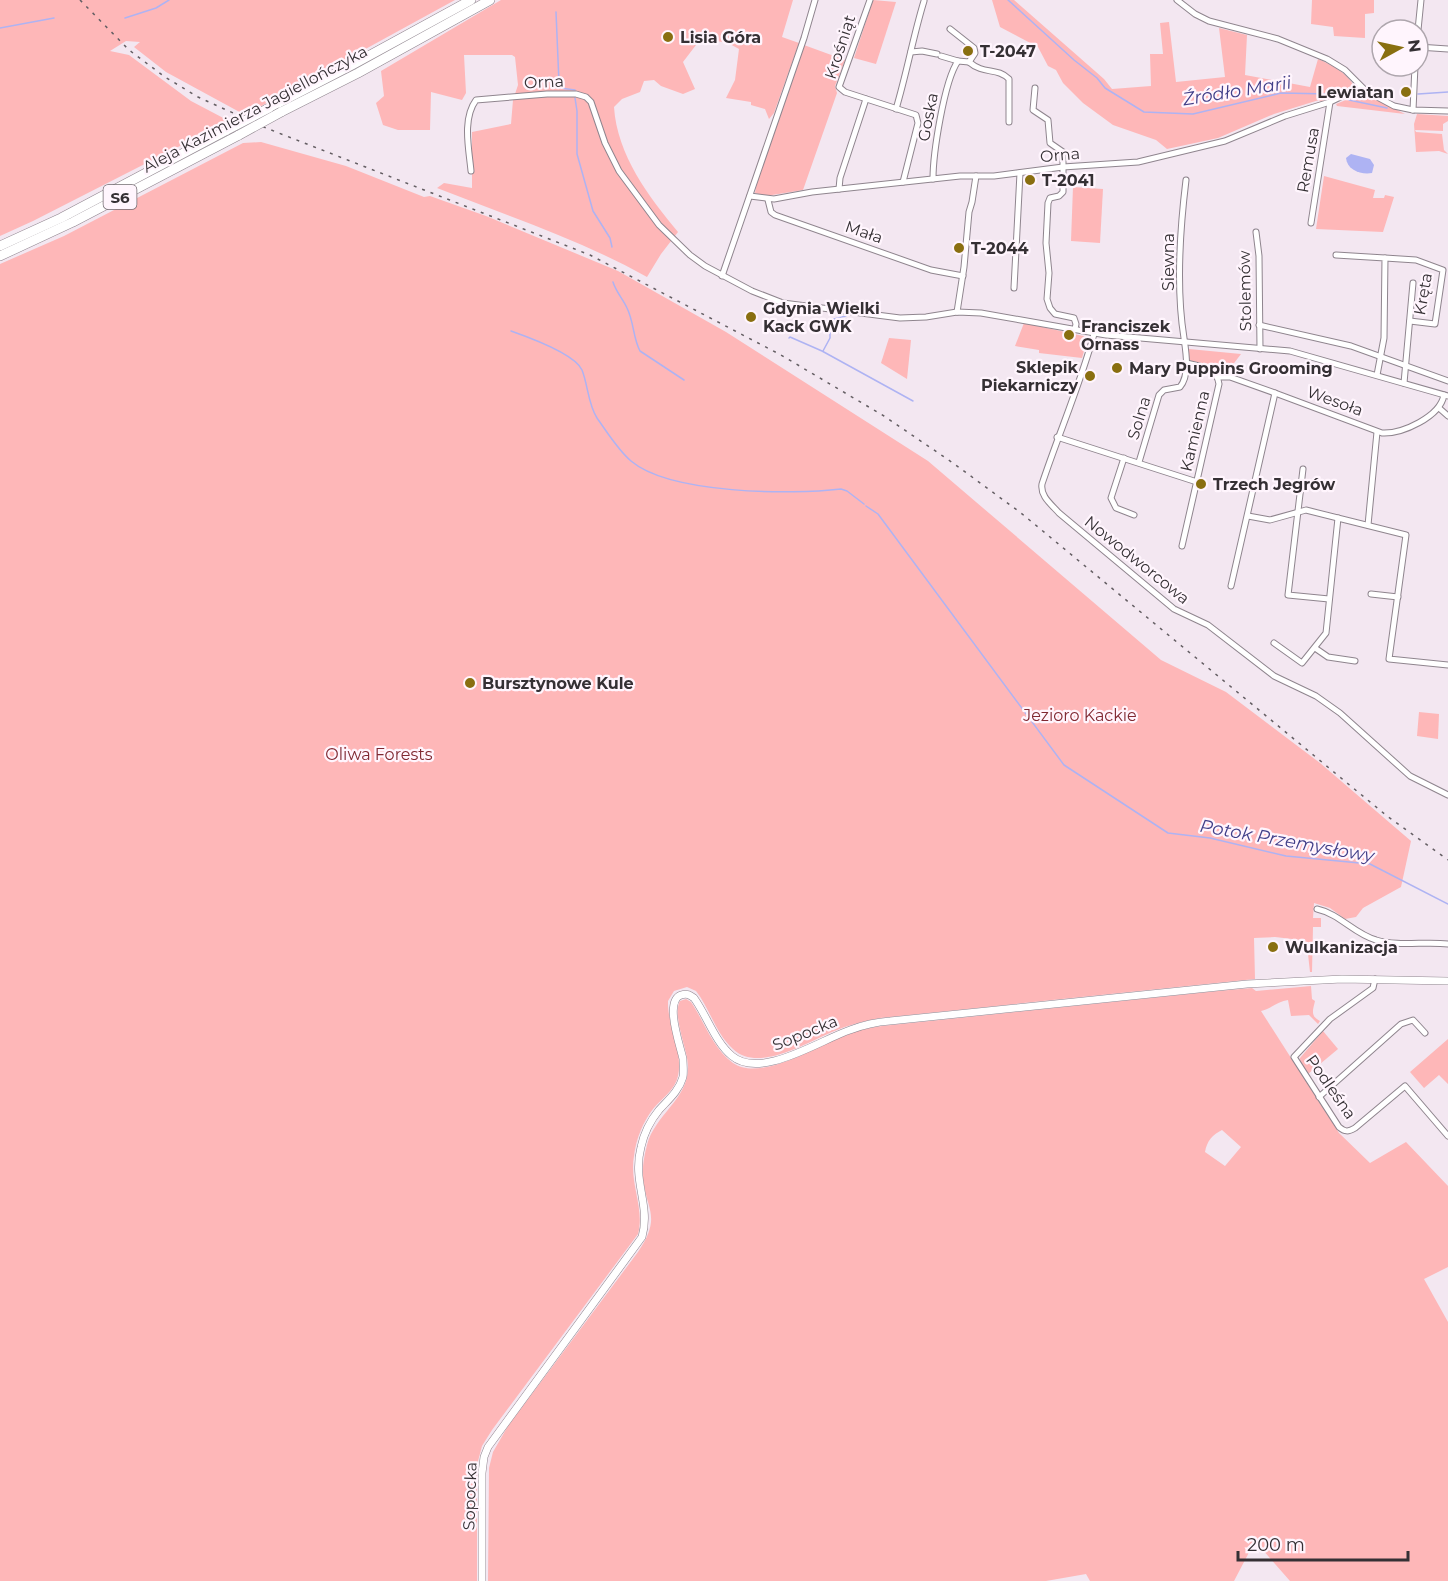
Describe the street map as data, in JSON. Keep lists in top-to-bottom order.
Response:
{
  "streets": {
    "highway": ["Aleja Kazimierza Jagiellończyka", "S6"],
    "main road": ["Sopocka"],
    "street": [
      "Krośniąt",
      "Orna",
      "Goska",
      "Remusa",
      "Mała",
      "Siewna",
      "Stolemów",
      "Kręta",
      "Wesoła",
      "Solna",
      "Kamienna",
      "Nowodworcowa",
      "Podleśna"
    ]
  },
  "crossings": [
    ["Orna", "Goska"],
    ["Orna", "Remusa"],
    ["Orna", "Mała"],
    ["Wesoła", "Kamienna"],
    ["Solna", "Kamienna"],
    ["Solna", "Nowodworcowa"],
    ["Sopocka", "Podleśna"]
  ],
  "water": ["Źródło Marii", "Potok Przemysłowy"],
  "parks": ["Jezioro Kackie", "Oliwa Forests"],
  "places": [
    "Lisia Góra",
    "T-2047",
    "Lewiatan",
    "T-2041",
    "T-2044",
    "Gdynia Wielki Kack GWK",
    "Franciszek Ornass",
    "Mary Puppins Grooming",
    "Sklepik Piekarniczy",
    "Trzech Jegrów",
    "Bursztynowe Kule",
    "Wulkanizacja"
  ],
  "scale_bar": "200 m",
  "north": "right"
}
